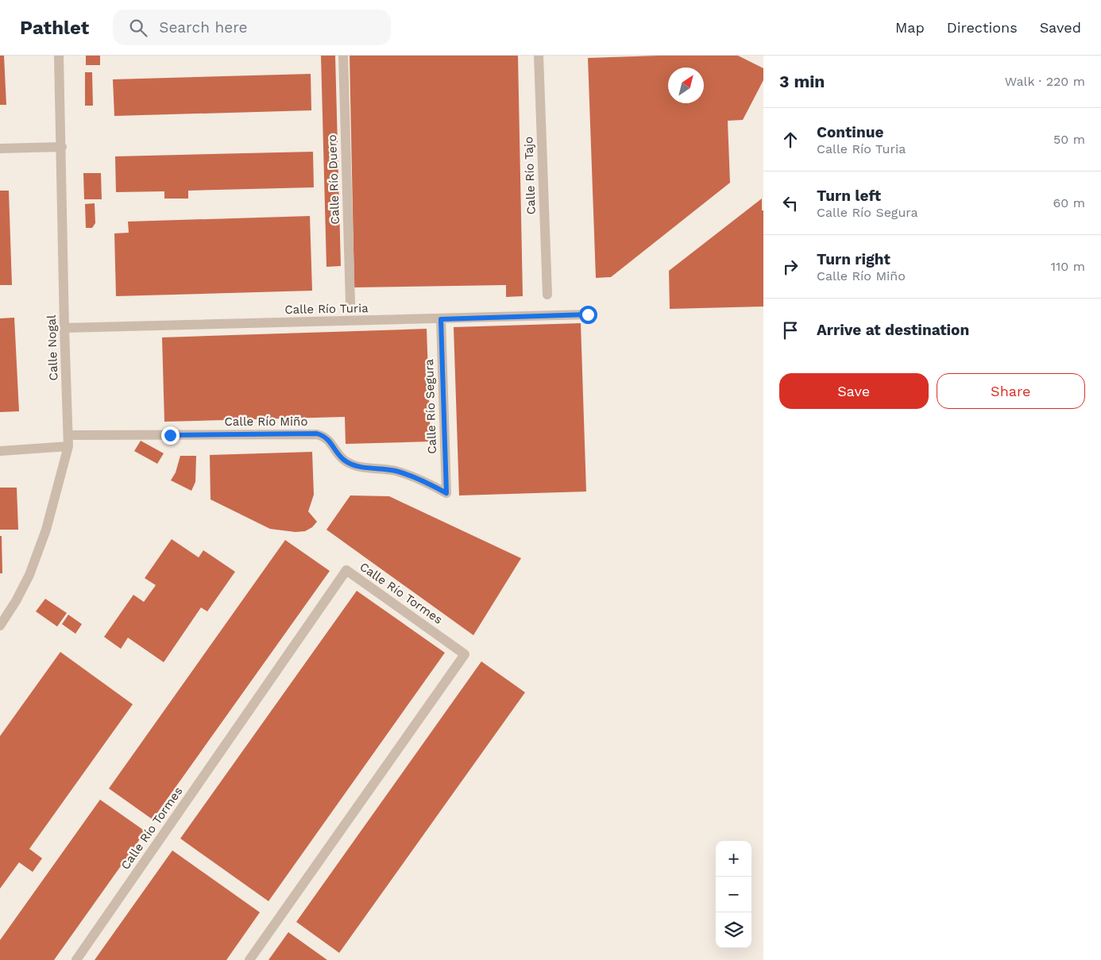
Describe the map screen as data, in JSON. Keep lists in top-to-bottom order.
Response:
{
  "streets": {
    "street": [
      "Calle Río Tajo",
      "Calle Río Duero",
      "Calle Río Turia",
      "Calle Nogal",
      "Calle Río Segura",
      "Calle Río Miño",
      "Calle Río Tormes"
    ]
  },
  "crossings": [
    ["Calle Río Turia", "Calle Nogal"],
    ["Calle Río Turia", "Calle Río Segura"],
    ["Calle Nogal", "Calle Río Miño"],
    ["Calle Río Segura", "Calle Río Miño"]
  ],
  "north": "top right",
  "page": {
    "header": "Pathlet",
    "search": "Search here",
    "nav": ["Map", "Directions", "Saved"],
    "heading": ["3 min", "Walk · 220 m"],
    "list": [
      ["Continue", "Calle Río Turia", "50 m"],
      ["Turn left", "Calle Río Segura", "60 m"],
      ["Turn right", "Calle Río Miño", "110 m"],
      "Arrive at destination"
    ],
    "buttons": ["Save", "Share"],
    "map_buttons": ["+", "−"]
  }
}
